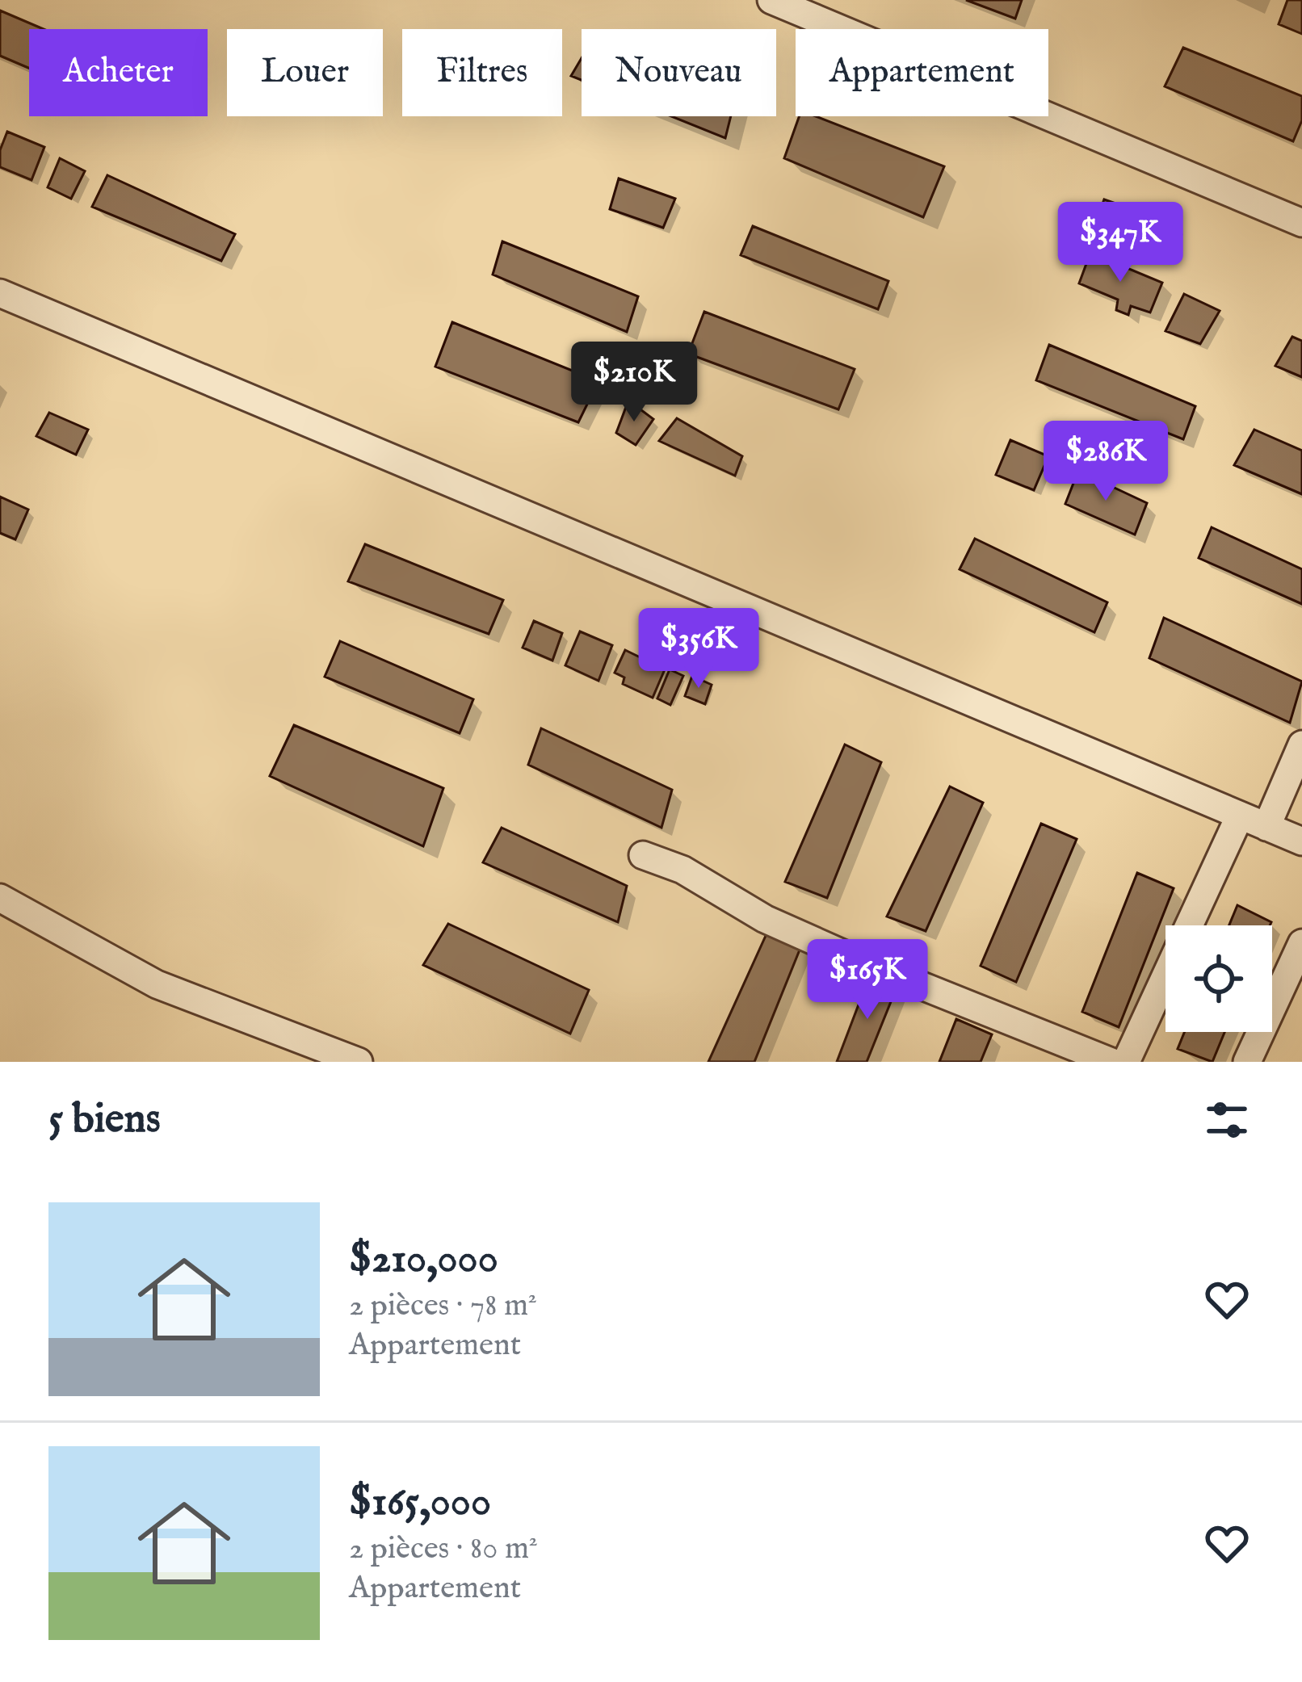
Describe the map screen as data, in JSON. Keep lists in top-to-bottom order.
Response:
{
  "page": {
    "chip": [
      "Acheter",
      "Louer",
      "Filtres",
      "Nouveau",
      "Appartement"
    ],
    "price": [
      "$347K",
      "$210K",
      "$286K",
      "$356K",
      "$165K"
    ],
    "heading": "5 biens",
    "list": [
      {
        "name": "$210,000",
        "note": "2 pièces · 78 m² · Appartement"
      },
      {
        "name": "$165,000",
        "note": "2 pièces · 80 m² · Appartement"
      }
    ]
  }
}
